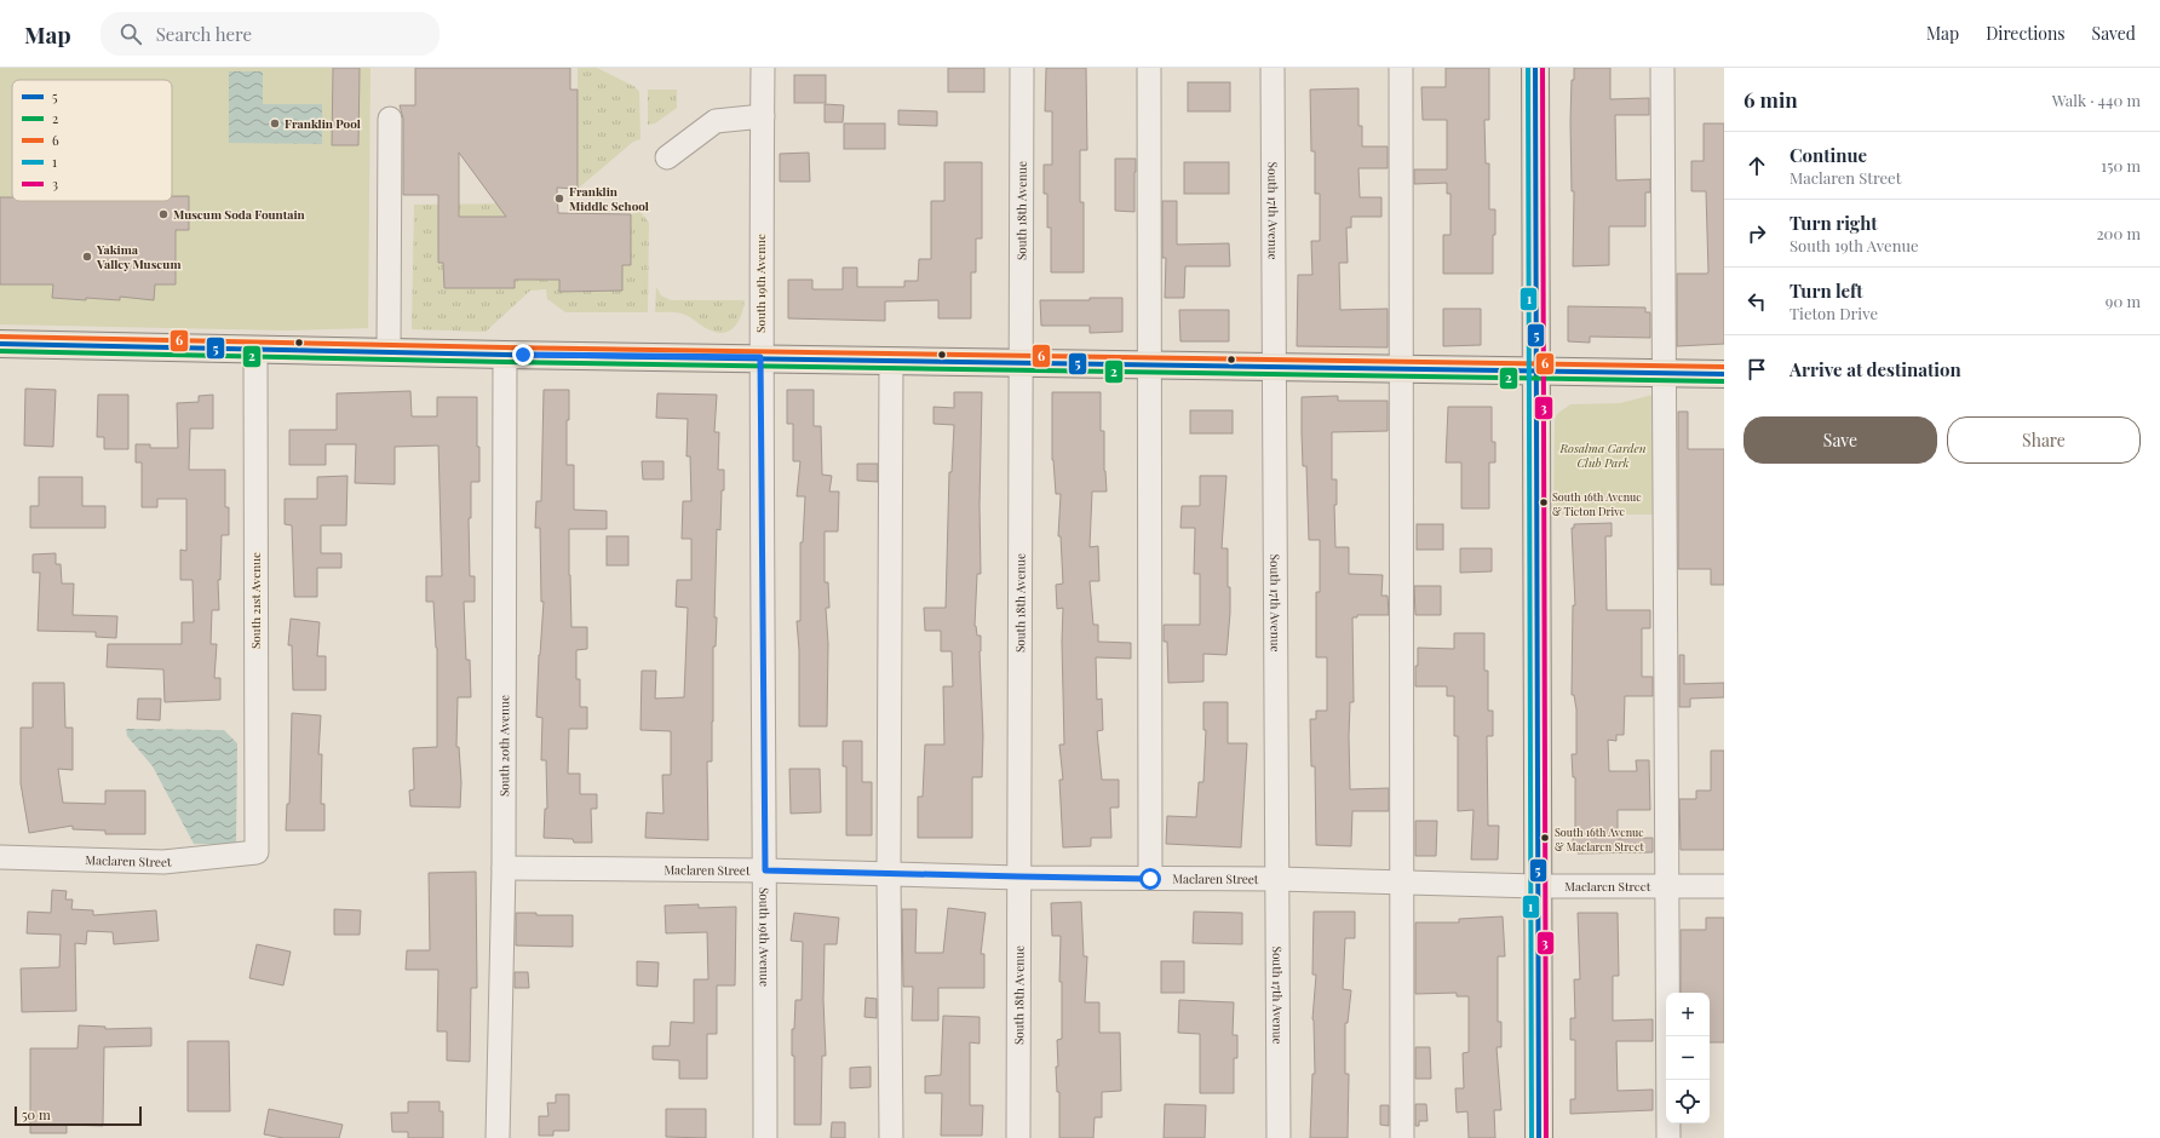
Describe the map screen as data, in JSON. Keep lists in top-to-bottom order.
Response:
{
  "streets": {
    "street": [
      "South 18th Avenue",
      "South 17th Avenue",
      "South 19th Avenue",
      "South 21st Avenue",
      "South 20th Avenue",
      "Maclaren Street"
    ]
  },
  "crossings": [
    ["South 18th Avenue", "Maclaren Street"],
    ["South 17th Avenue", "Maclaren Street"],
    ["South 19th Avenue", "Maclaren Street"],
    ["South 21st Avenue", "Maclaren Street"],
    ["South 20th Avenue", "Maclaren Street"]
  ],
  "parks": ["Rosalma Garden Club Park"],
  "places": [
    "Franklin Pool",
    "Franklin Middle School",
    "Museum Soda Fountain",
    "Yakima Valley Museum",
    "South 16th Avenue & Tieton Drive",
    "South 16th Avenue & Maclaren Street"
  ],
  "lines": [
    "transit line 5",
    "transit line 1",
    "transit line 3",
    "transit line 6",
    "transit line 2"
  ],
  "legend": [
    "5",
    "2",
    "6",
    "1",
    "3"
  ],
  "scale_bar": "50 m",
  "page": {
    "header": "Map",
    "search": "Search here",
    "nav": ["Map", "Directions", "Saved"],
    "heading": ["6 min", "Walk · 440 m"],
    "list": [
      ["Continue", "Maclaren Street", "150 m"],
      ["Turn right", "South 19th Avenue", "200 m"],
      ["Turn left", "Tieton Drive", "90 m"],
      "Arrive at destination"
    ],
    "buttons": ["Save", "Share"],
    "map_buttons": ["+", "−"],
    "scale": "50 m"
  }
}
